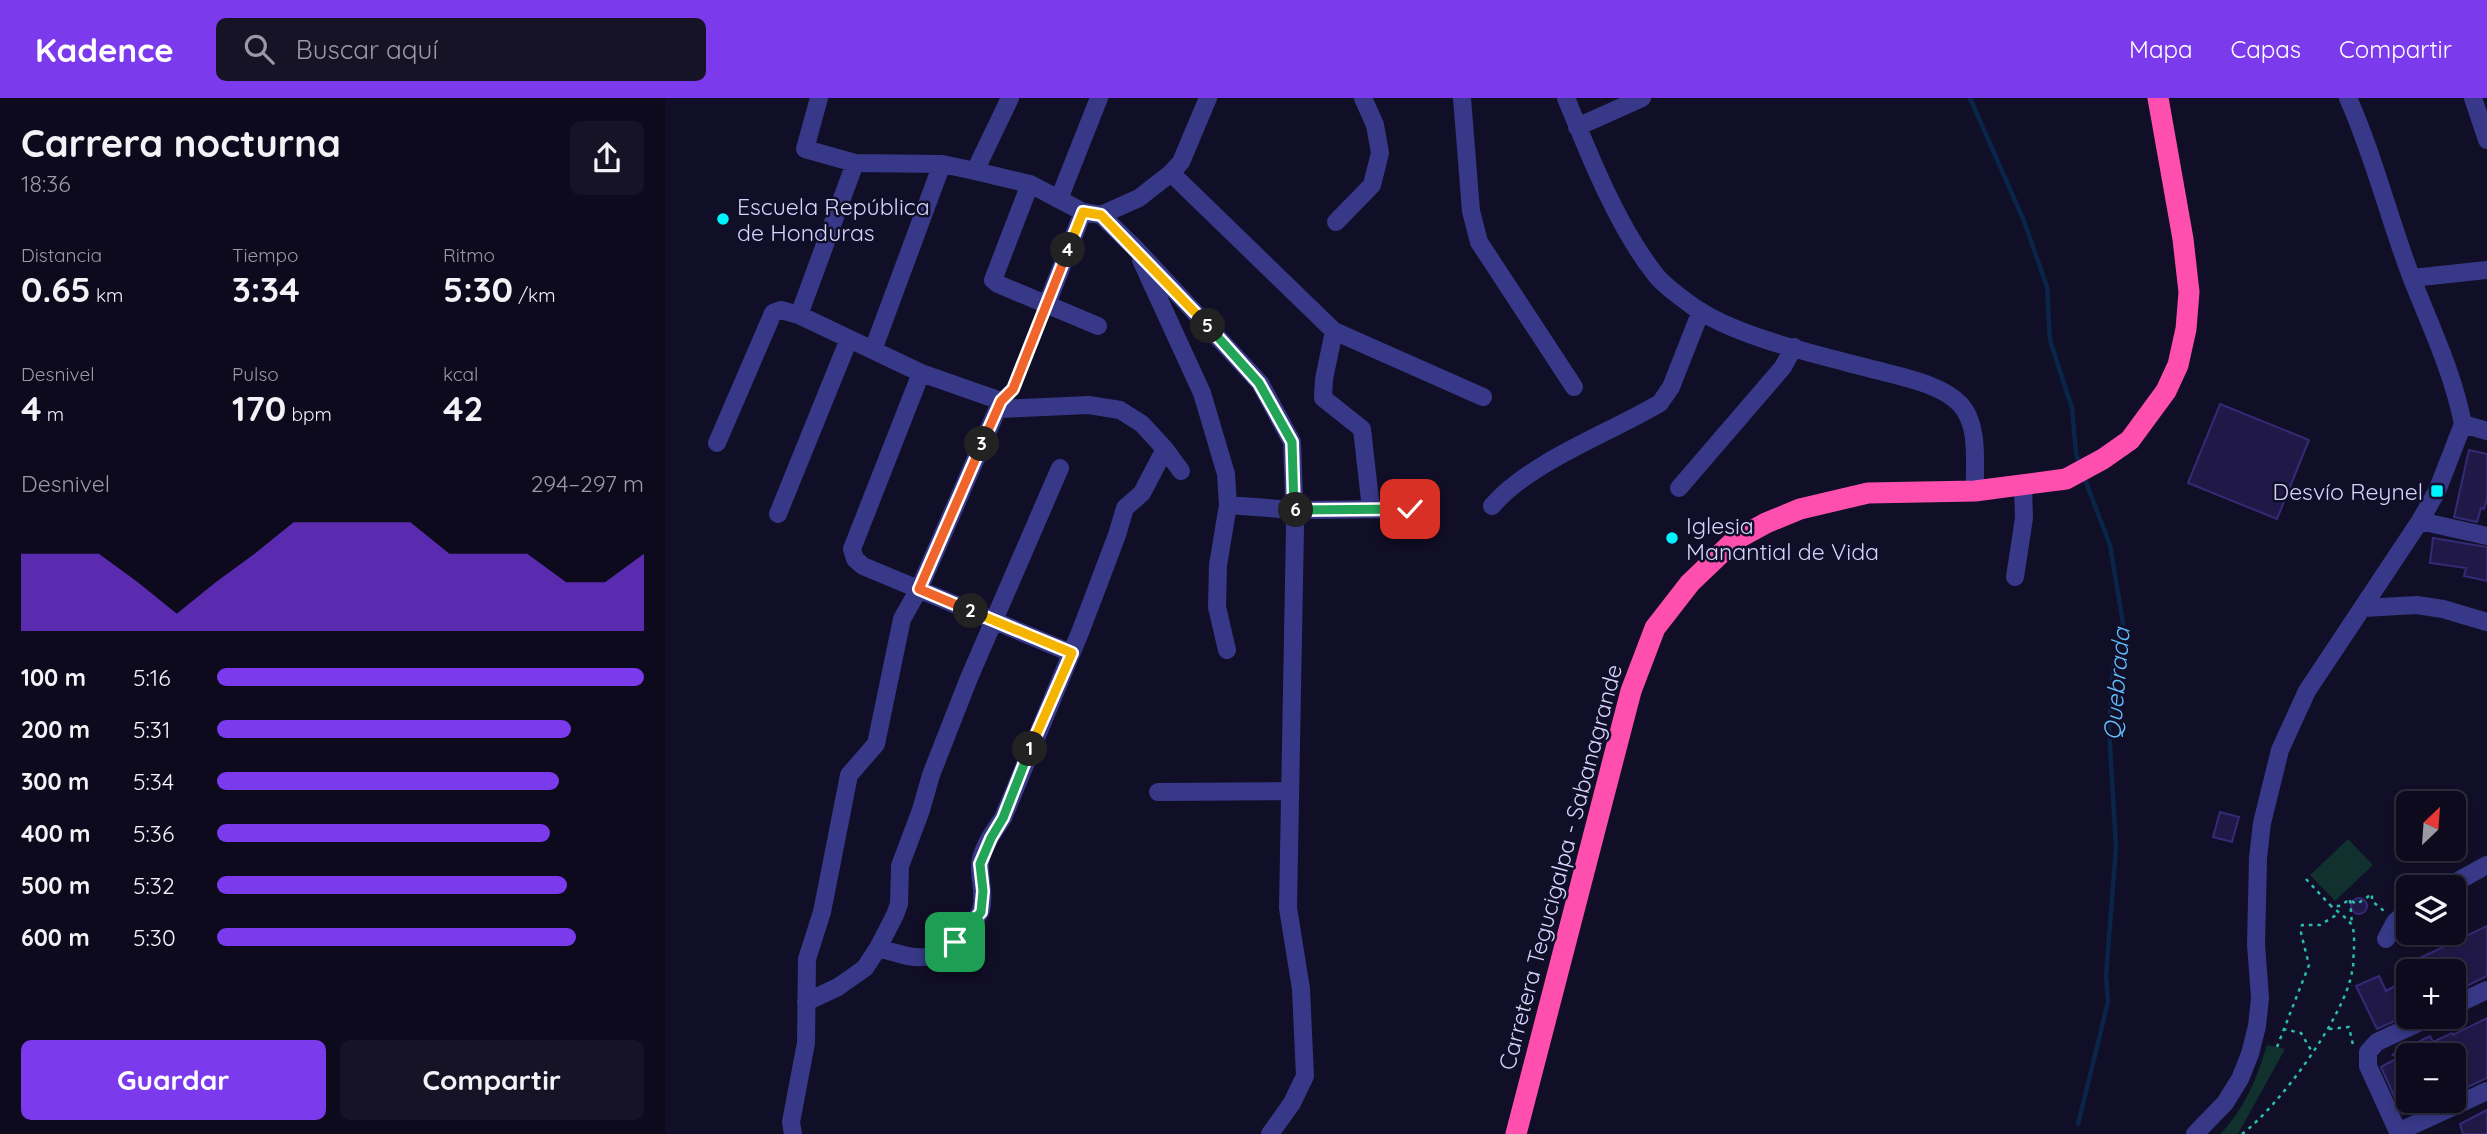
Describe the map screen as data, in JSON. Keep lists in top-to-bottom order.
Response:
{
  "streets": {
    "highway": ["Carretera Tegucigalpa - Sabanagrande"]
  },
  "water": ["Quebrada"],
  "places": {
    "other": ["Escuela República de Honduras", "Iglesia Manantial de Vida"],
    "transit": ["Desvío Reynel"]
  },
  "north": "top right",
  "page": {
    "header": "Kadence",
    "search": "Buscar aquí",
    "nav": ["Mapa", "Capas", "Compartir"],
    "heading": ["Carrera nocturna", "18:36"],
    "stats": [
      ["Distancia", "0.65 km"],
      ["Tiempo", "3:34"],
      ["Ritmo", "5:30 /km"],
      ["Desnivel", "4 m"],
      ["Pulso", "170 bpm"],
      ["kcal", "42"]
    ],
    "pins": [
      "4",
      "5",
      "3",
      "6",
      "2",
      "1"
    ],
    "chart": ["Desnivel", "294–297 m"],
    "list": [
      {
        "name": "100 m",
        "note": "5:16"
      },
      {
        "name": "200 m",
        "note": "5:31"
      },
      {
        "name": "300 m",
        "note": "5:34"
      },
      {
        "name": "400 m",
        "note": "5:36"
      },
      {
        "name": "500 m",
        "note": "5:32"
      },
      {
        "name": "600 m",
        "note": "5:30"
      }
    ],
    "map_buttons": ["+", "−"],
    "buttons": ["Guardar", "Compartir"]
  }
}
